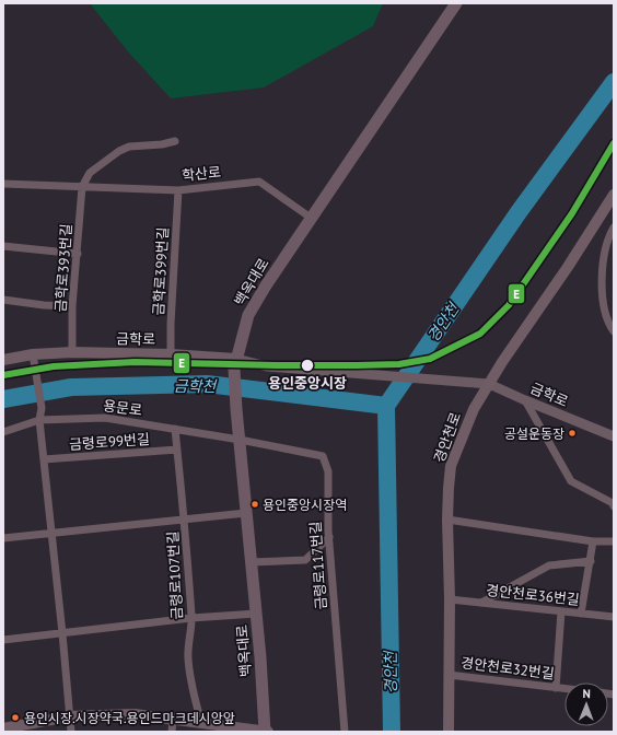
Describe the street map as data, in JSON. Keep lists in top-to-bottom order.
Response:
{
  "streets": {
    "main road": ["백옥대로", "금학로", "경안천로"],
    "street": [
      "학산로",
      "금학로393번길",
      "금학로399번길",
      "용문로",
      "금령로99번길",
      "금령로117번길",
      "금령로107번길",
      "경안천로36번길",
      "경안천로32번길"
    ]
  },
  "crossings": [
    ["학산로", "금학로393번길"],
    ["학산로", "금학로399번길"],
    ["학산로", "백옥대로"],
    ["금학로393번길", "금학로"],
    ["금학로399번길", "금학로"],
    ["백옥대로", "금학로"],
    ["백옥대로", "용문로"],
    ["백옥대로", "금령로117번길"],
    ["금학로", "경안천로"],
    ["용문로", "금령로117번길"],
    ["용문로", "금령로107번길"],
    ["경안천로", "경안천로36번길"],
    ["경안천로", "경안천로32번길"],
    ["금령로99번길", "금령로107번길"]
  ],
  "water": ["경안천", "금학천"],
  "places": [
    "용인중앙시장",
    "공설운동장",
    "용인중앙시장역",
    "용인시장.시장약국.용인드마크데시앙앞"
  ],
  "lines": ["transit line E"],
  "north": "top"
}
